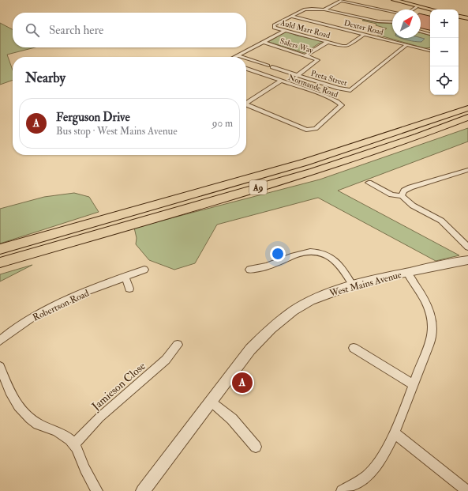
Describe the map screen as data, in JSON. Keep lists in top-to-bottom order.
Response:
{
  "streets": {
    "highway": ["A9"],
    "street": [
      "Dexter Road",
      "Auld Mart Road",
      "Salers Way",
      "Preta Street",
      "Normande Road",
      "West Mains Avenue",
      "Robertson Road",
      "Jamieson Close"
    ]
  },
  "crossings": [
    ["Dexter Road", "Auld Mart Road"],
    ["Dexter Road", "Preta Street"],
    ["Salers Way", "Preta Street"]
  ],
  "north": "top right",
  "page": {
    "map_buttons": ["+", "−"],
    "search": "Search here",
    "heading": "Nearby",
    "list": [
      {
        "mark": "A",
        "name": "Ferguson Drive",
        "note": "Bus stop · West Mains Avenue",
        "value": "90 m"
      }
    ],
    "pins": "A"
  }
}
